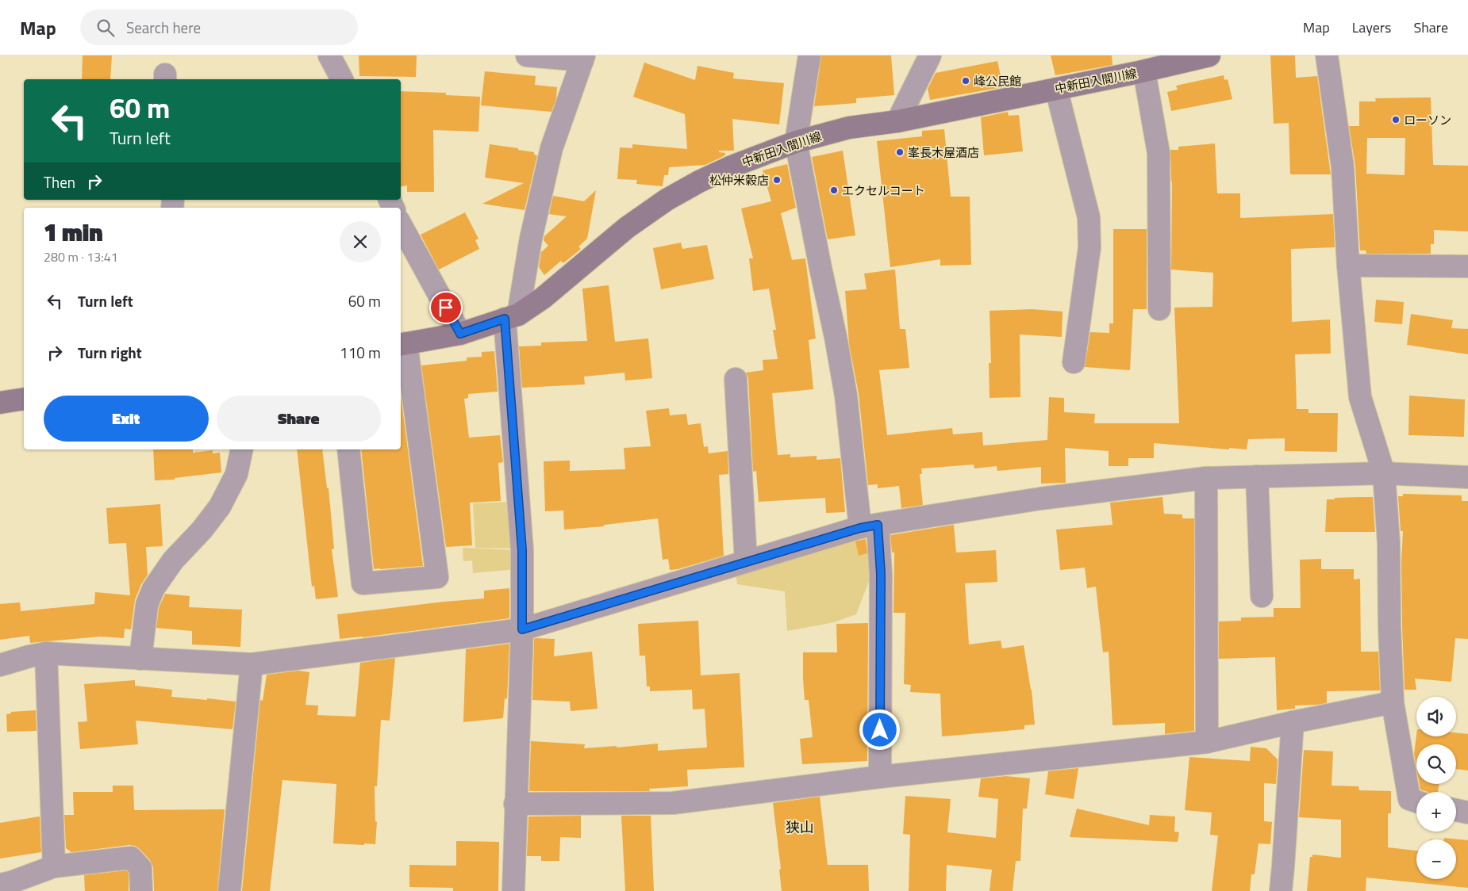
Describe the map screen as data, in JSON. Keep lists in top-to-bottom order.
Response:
{
  "streets": {
    "main road": ["中新田入間川線"]
  },
  "districts": ["狭山"],
  "places": [
    "峰公民館",
    "ローソン",
    "峯長木屋酒店",
    "松仲米穀店",
    "エクセルコート"
  ],
  "page": {
    "header": "Map",
    "search": "Search here",
    "nav": ["Map", "Layers", "Share"],
    "turn": ["60 m", "Turn left"],
    "then": "Then",
    "heading": ["1 min", "280 m · 13:41"],
    "list": [
      {
        "name": "Turn left",
        "value": "60 m"
      },
      {
        "name": "Turn right",
        "value": "110 m"
      }
    ],
    "buttons": ["Exit", "Share"],
    "map_buttons": ["+", "−"]
  }
}
